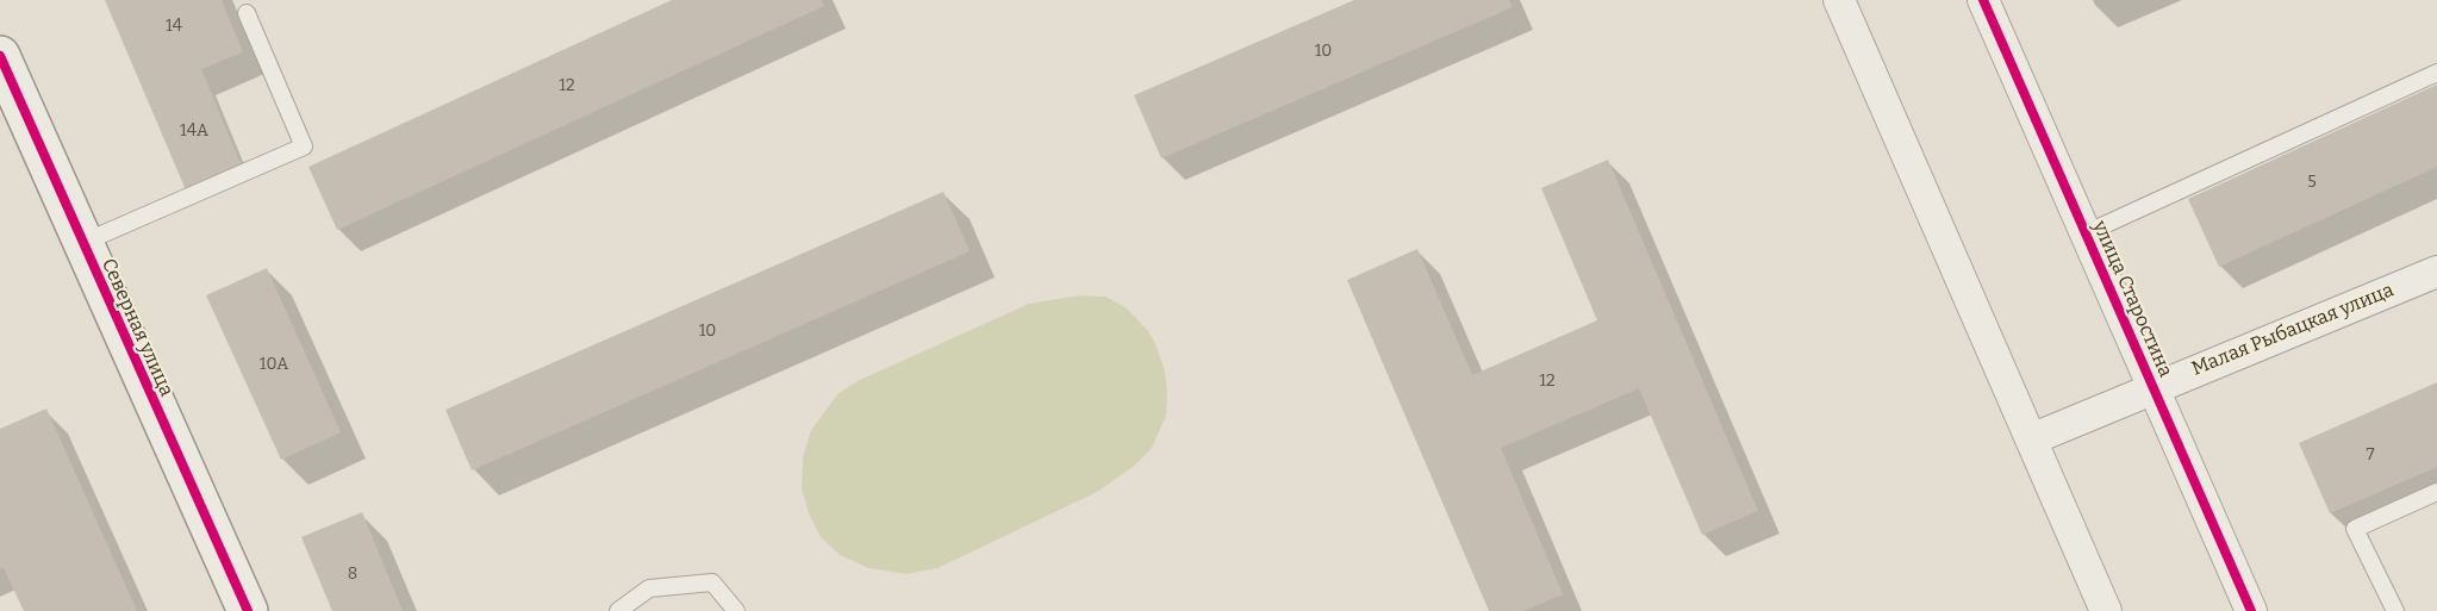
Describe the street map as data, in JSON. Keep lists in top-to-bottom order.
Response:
{
  "streets": {
    "street": ["улица Старостина", "Северная улица", "Малая Рыбацкая улица"]
  },
  "crossings": [
    ["улица Старостина", "Малая Рыбацкая улица"]
  ],
  "house_numbers": [
    "14",
    "10",
    "12",
    "14А",
    "5",
    "10",
    "10А",
    "12",
    "7",
    "8"
  ]
}
